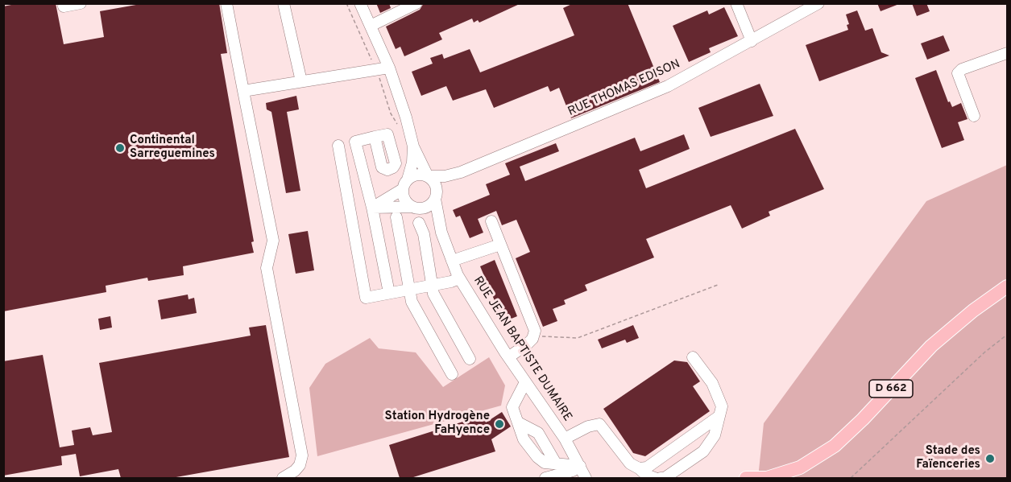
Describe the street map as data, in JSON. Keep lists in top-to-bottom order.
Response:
{
  "streets": {
    "main road": ["D 662"],
    "street": ["RUE THOMAS EDISON", "RUE JEAN BAPTISTE DUMAIRE"]
  },
  "crossings": [
    ["RUE THOMAS EDISON", "RUE JEAN BAPTISTE DUMAIRE"]
  ],
  "places": ["Continental Sarreguemines", "Station Hydrogène FaHyence", "Stade des Faïenceries"]
}
